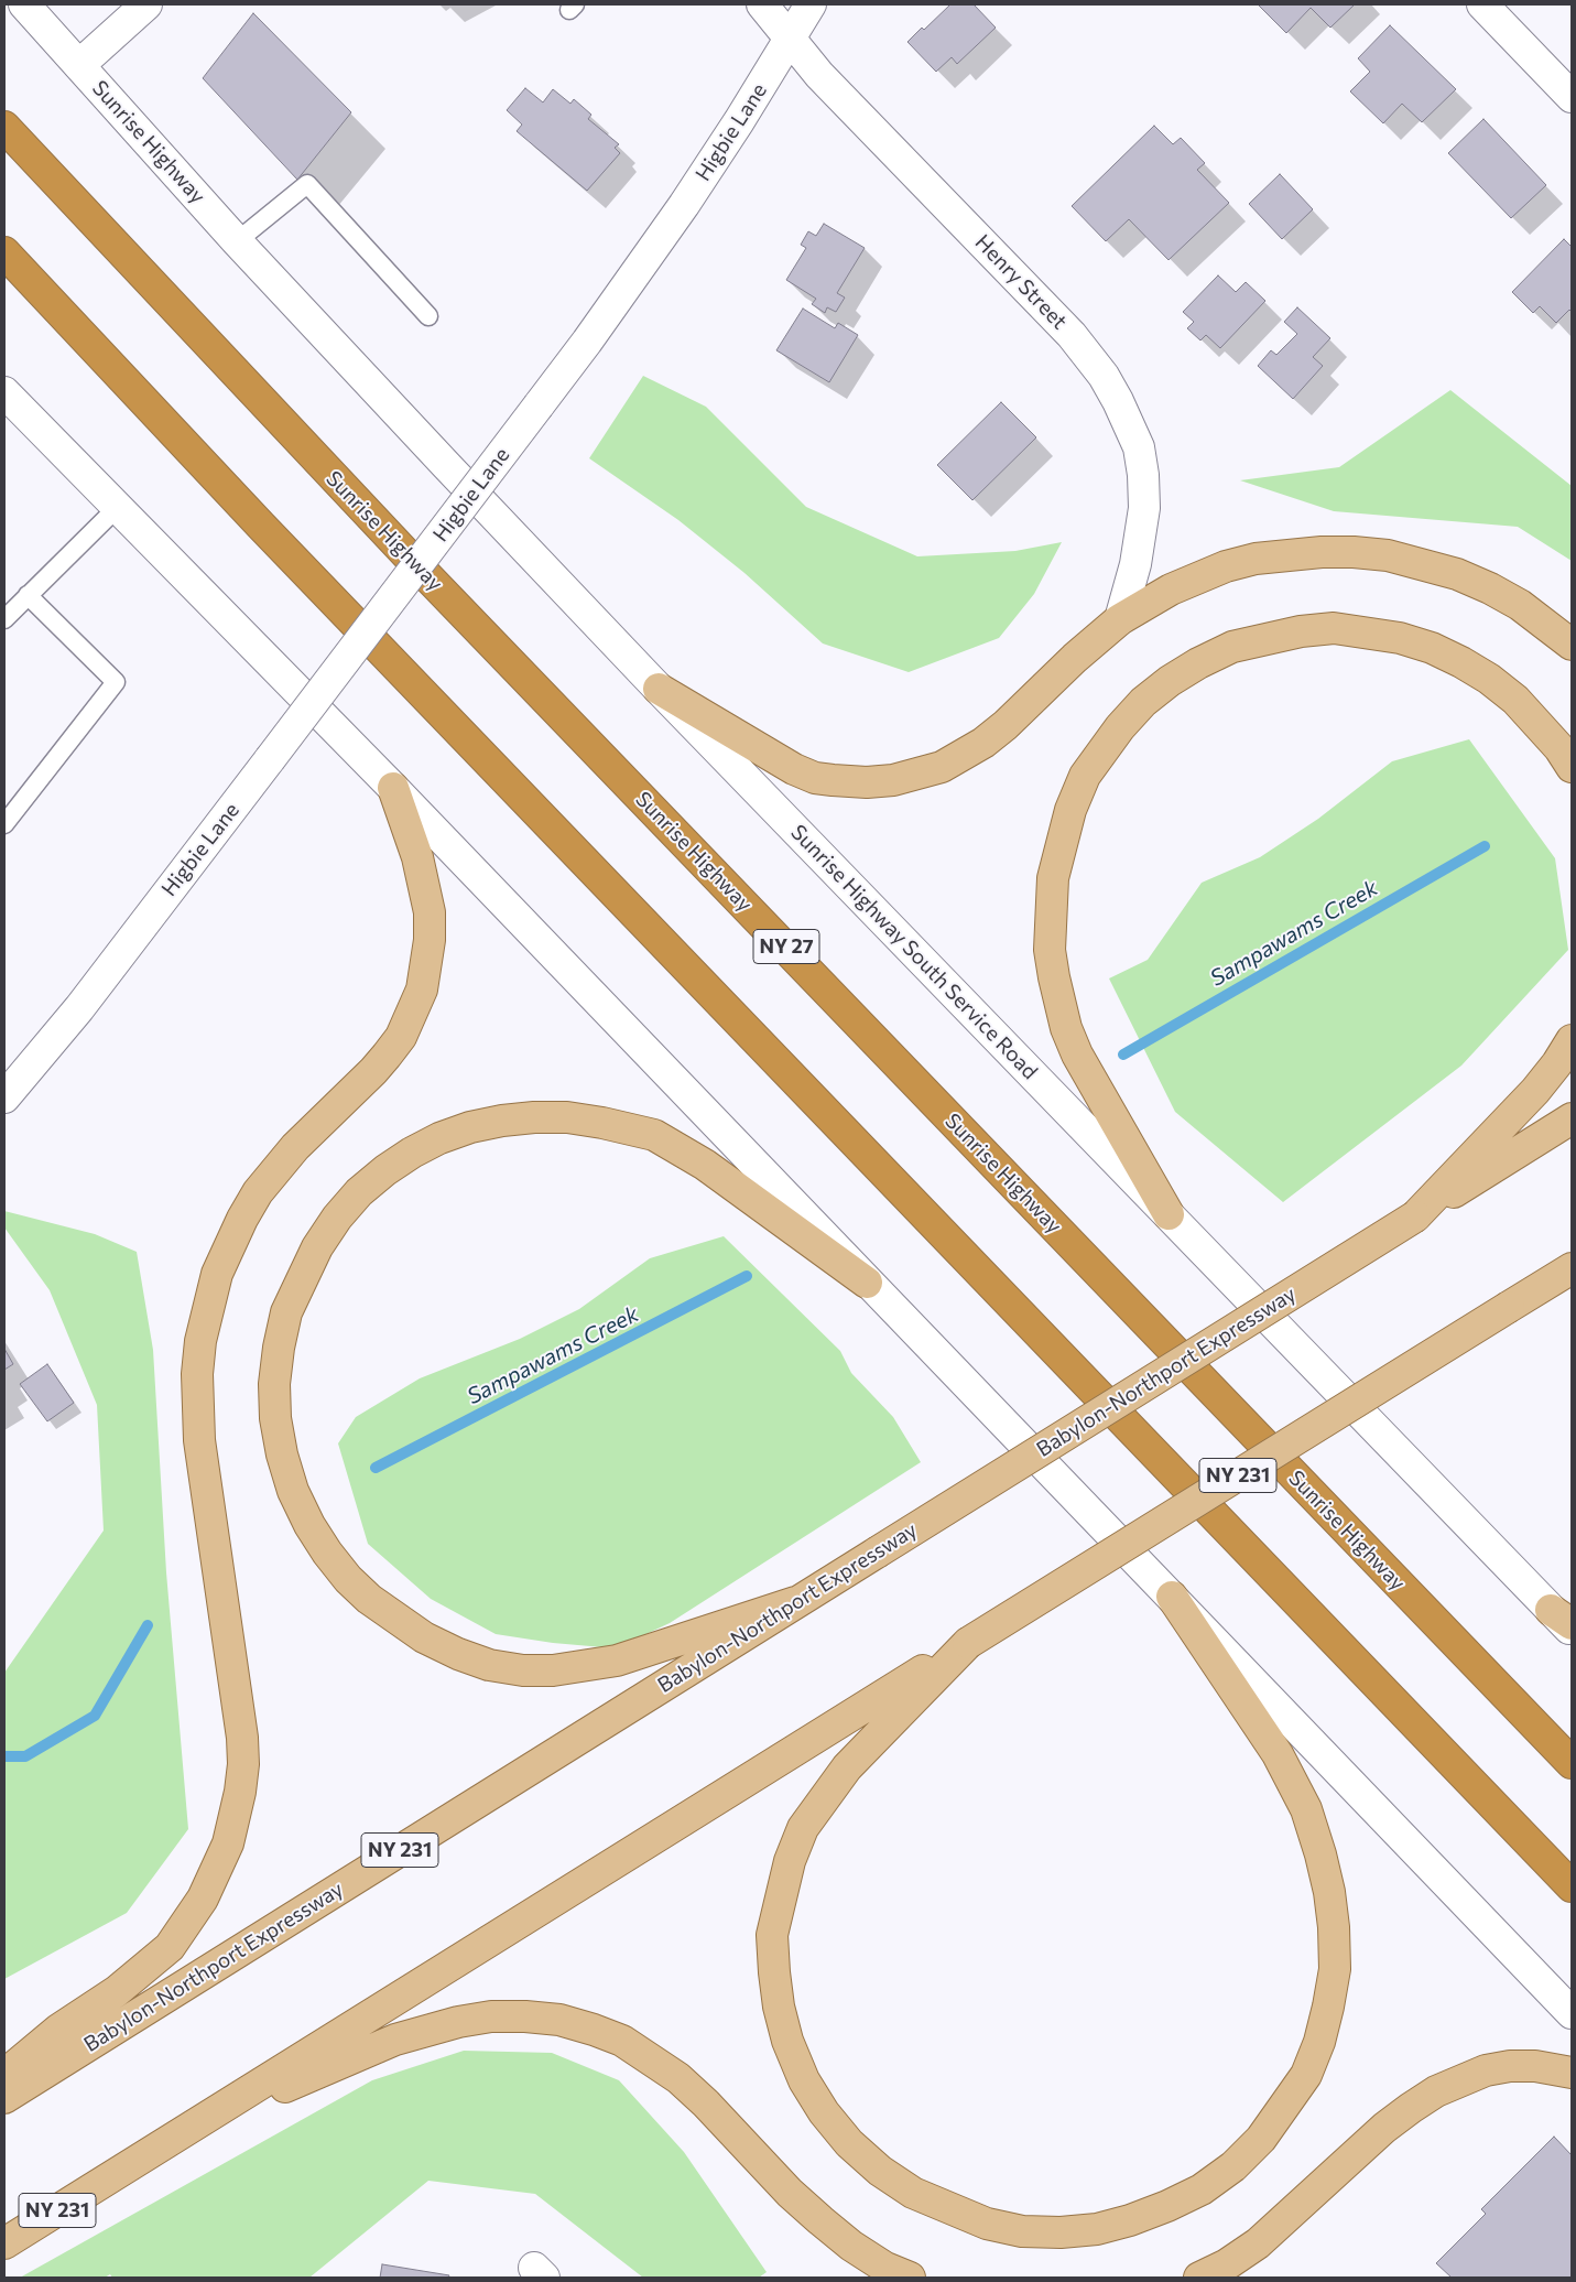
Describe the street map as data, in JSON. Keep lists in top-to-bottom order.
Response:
{
  "streets": {
    "highway": ["Sunrise Highway", "NY 27"],
    "main road": [
      "Higbie Lane",
      "Henry Street",
      "Sunrise Highway South Service Road",
      "Babylon-Northport Expressway",
      "NY 231"
    ]
  },
  "crossings": [
    ["Higbie Lane", "Henry Street"],
    ["Sunrise Highway", "Sunrise Highway South Service Road"]
  ],
  "water": ["Sampawams Creek"]
}
